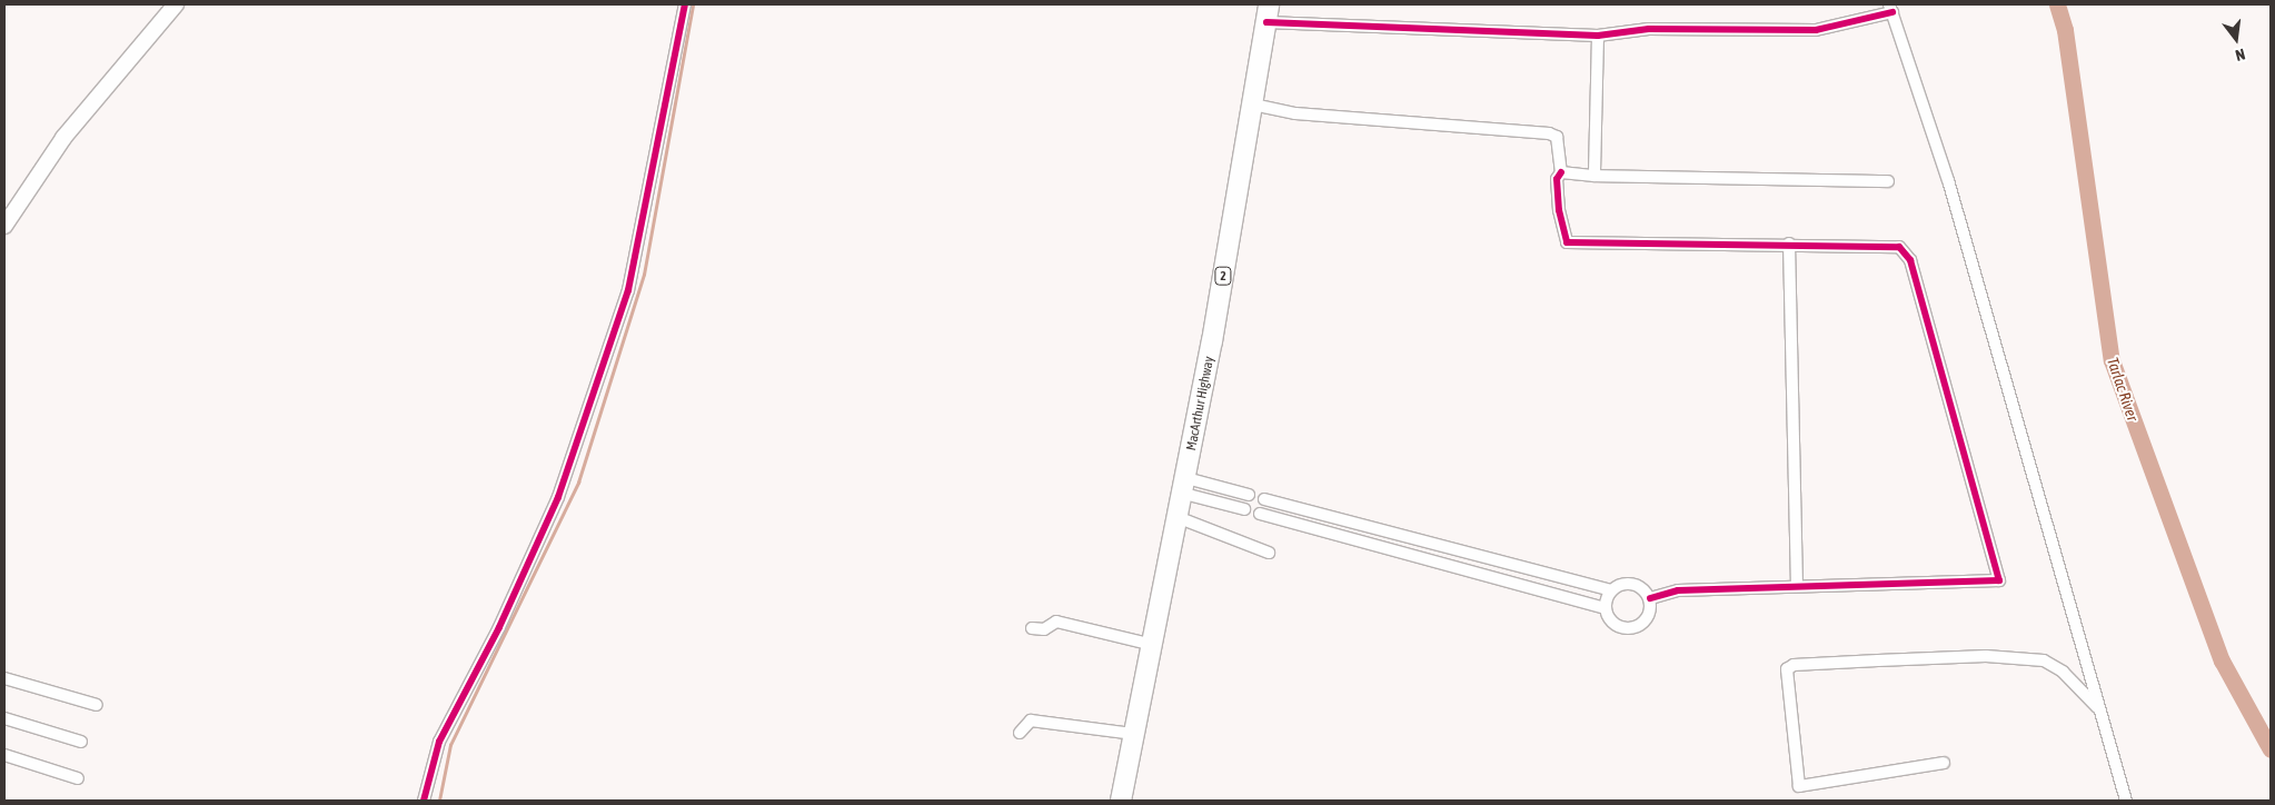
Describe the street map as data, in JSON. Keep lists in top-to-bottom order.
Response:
{
  "streets": {
    "highway": ["2", "MacArthur Highway"]
  },
  "water": ["Tarlac River"],
  "north": "bottom"
}
